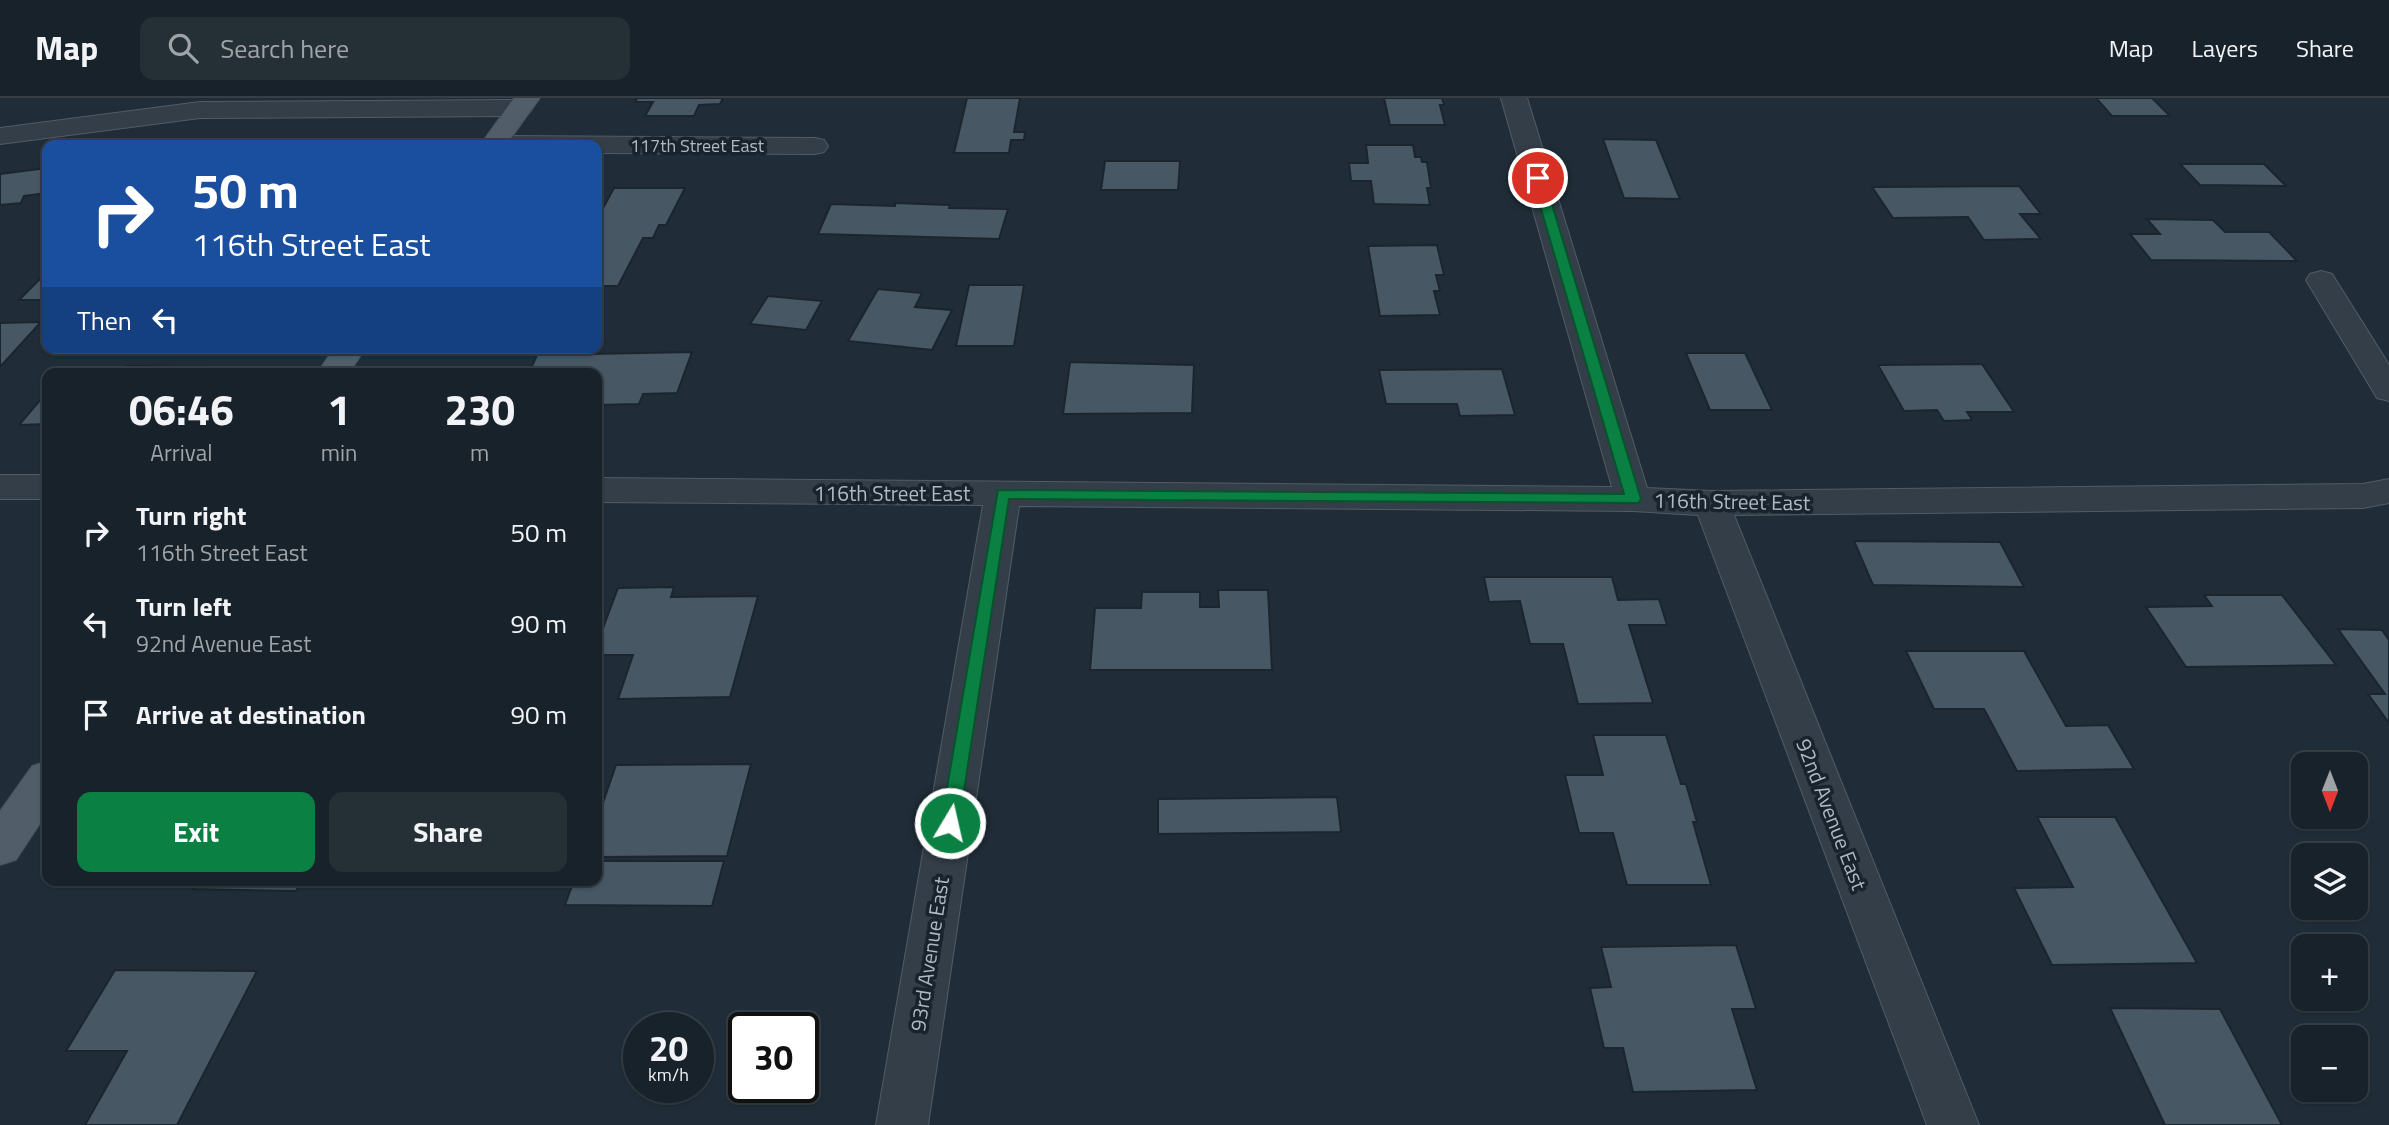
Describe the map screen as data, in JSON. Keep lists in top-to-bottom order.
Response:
{
  "streets": {
    "street": [
      "117th Street East",
      "116th Street East",
      "92nd Avenue East",
      "93rd Avenue East"
    ]
  },
  "crossings": [
    ["116th Street East", "92nd Avenue East"],
    ["116th Street East", "93rd Avenue East"]
  ],
  "north": "bottom",
  "page": {
    "header": "Map",
    "search": "Search here",
    "nav": ["Map", "Layers", "Share"],
    "turn": ["50 m", "116th Street East"],
    "then": "Then",
    "eta": [
      "06:46",
      "Arrival",
      "1",
      "min",
      "230",
      "m"
    ],
    "list": [
      {
        "name": "Turn right",
        "note": "116th Street East",
        "value": "50 m"
      },
      {
        "name": "Turn left",
        "note": "92nd Avenue East",
        "value": "90 m"
      },
      {
        "name": "Arrive at destination",
        "value": "90 m"
      }
    ],
    "map_buttons": ["+", "−"],
    "buttons": ["Exit", "Share"],
    "speed": "20 km/h",
    "limit": "30"
  }
}
